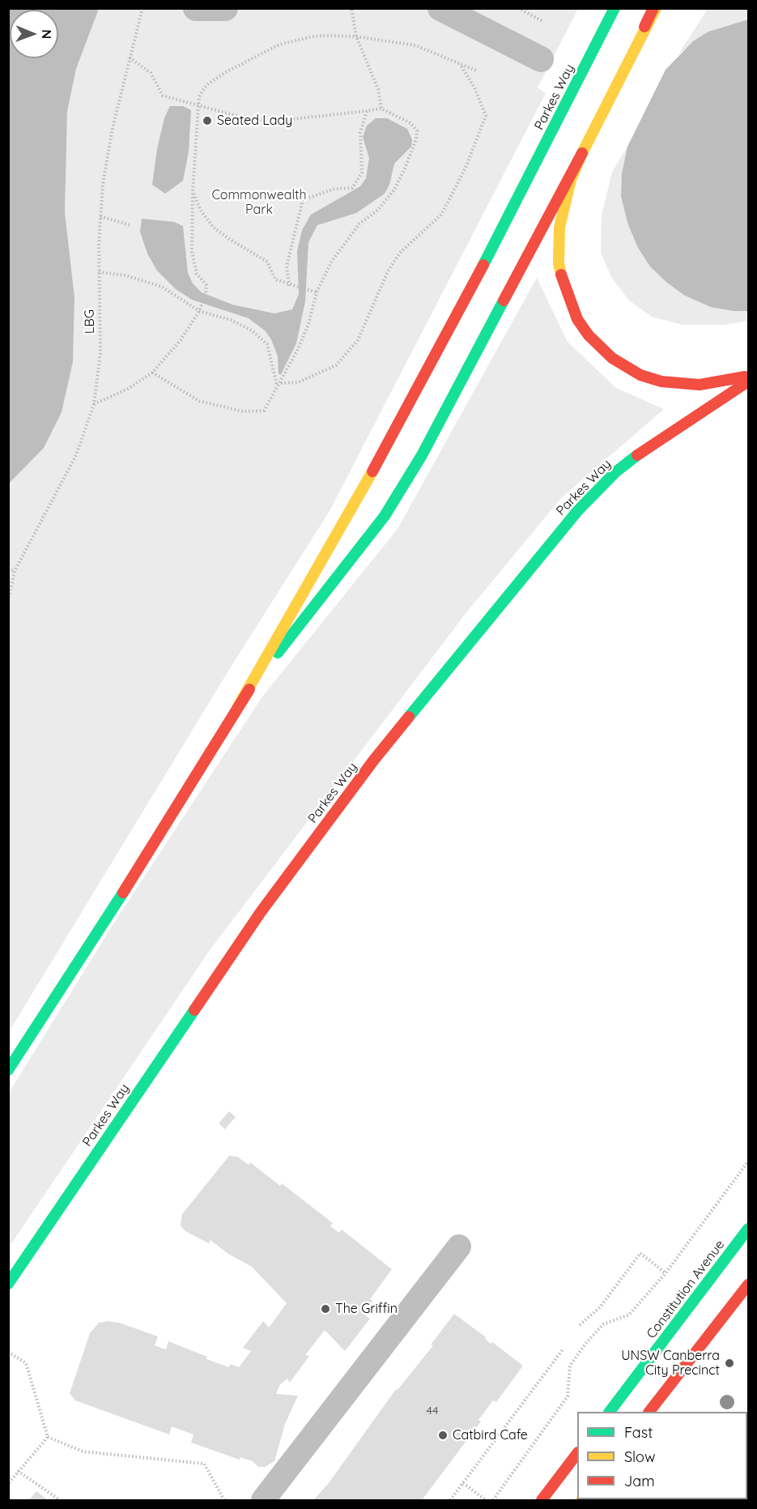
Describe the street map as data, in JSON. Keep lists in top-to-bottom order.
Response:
{
  "streets": {
    "main road": ["Parkes Way", "Constitution Avenue"],
    "path": ["LBG"]
  },
  "parks": ["Commonwealth Park"],
  "places": [
    "Seated Lady",
    "The Griffin",
    "UNSW Canberra City Precinct",
    "Catbird Cafe"
  ],
  "house_numbers": ["44"],
  "legend": ["Fast", "Slow", "Jam"],
  "north": "right"
}
